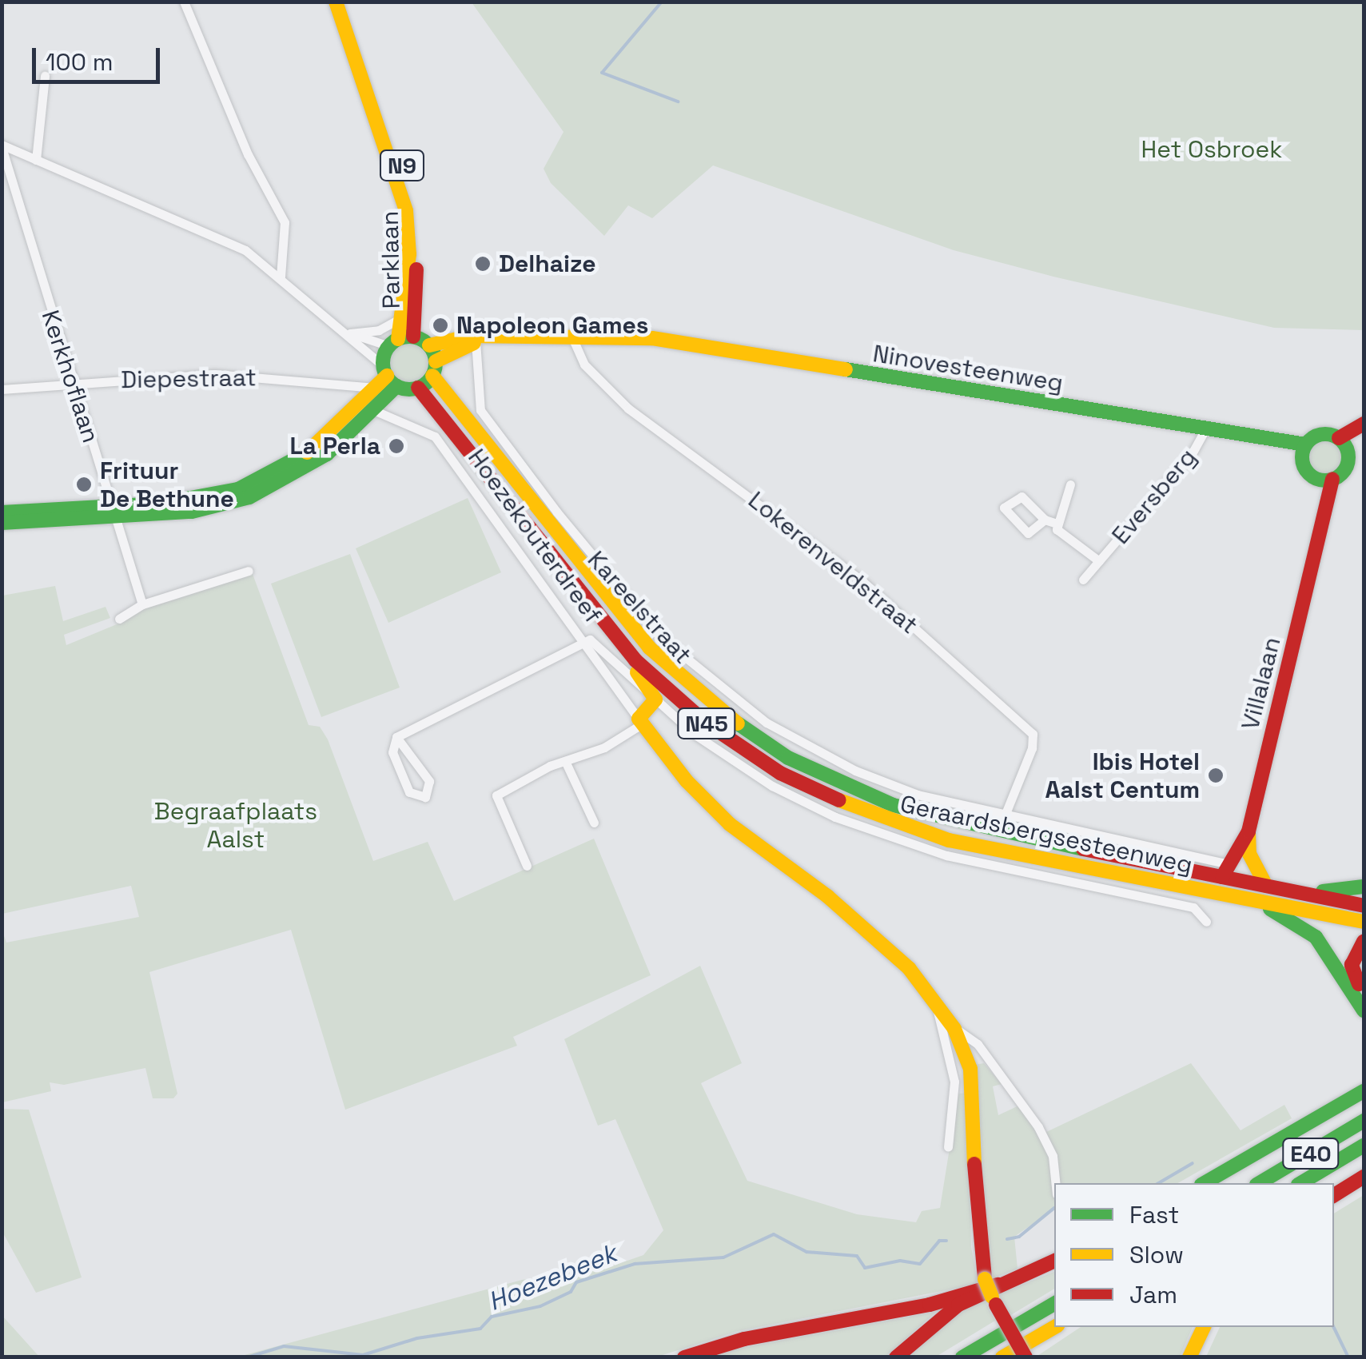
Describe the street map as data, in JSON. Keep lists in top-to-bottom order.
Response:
{
  "streets": {
    "main road": [
      "N9",
      "Parklaan",
      "Ninovesteenweg",
      "Hoezekouterdreef",
      "Villalaan",
      "N45",
      "Geraardsbergsesteenweg",
      "E40"
    ],
    "street": [
      "Kerkhoflaan",
      "Diepestraat",
      "Eversberg",
      "Lokerenveldstraat",
      "Kareelstraat"
    ]
  },
  "crossings": [
    ["Ninovesteenweg", "Eversberg"],
    ["Ninovesteenweg", "Lokerenveldstraat"],
    ["Ninovesteenweg", "Kareelstraat"],
    ["Ninovesteenweg", "Villalaan"],
    ["Ninovesteenweg", "Geraardsbergsesteenweg"],
    ["Kerkhoflaan", "Diepestraat"],
    ["Lokerenveldstraat", "Kareelstraat"],
    ["Kareelstraat", "Villalaan"],
    ["Kareelstraat", "Geraardsbergsesteenweg"],
    ["Villalaan", "Geraardsbergsesteenweg"]
  ],
  "water": ["Hoezebeek"],
  "parks": ["Het Osbroek", "Begraafplaats Aalst"],
  "places": [
    "Delhaize",
    "Napoleon Games",
    "La Perla",
    "Frituur De Bethune",
    "Ibis Hotel Aalst Centum"
  ],
  "legend": ["Fast", "Slow", "Jam"],
  "scale_bar": "100 m"
}
